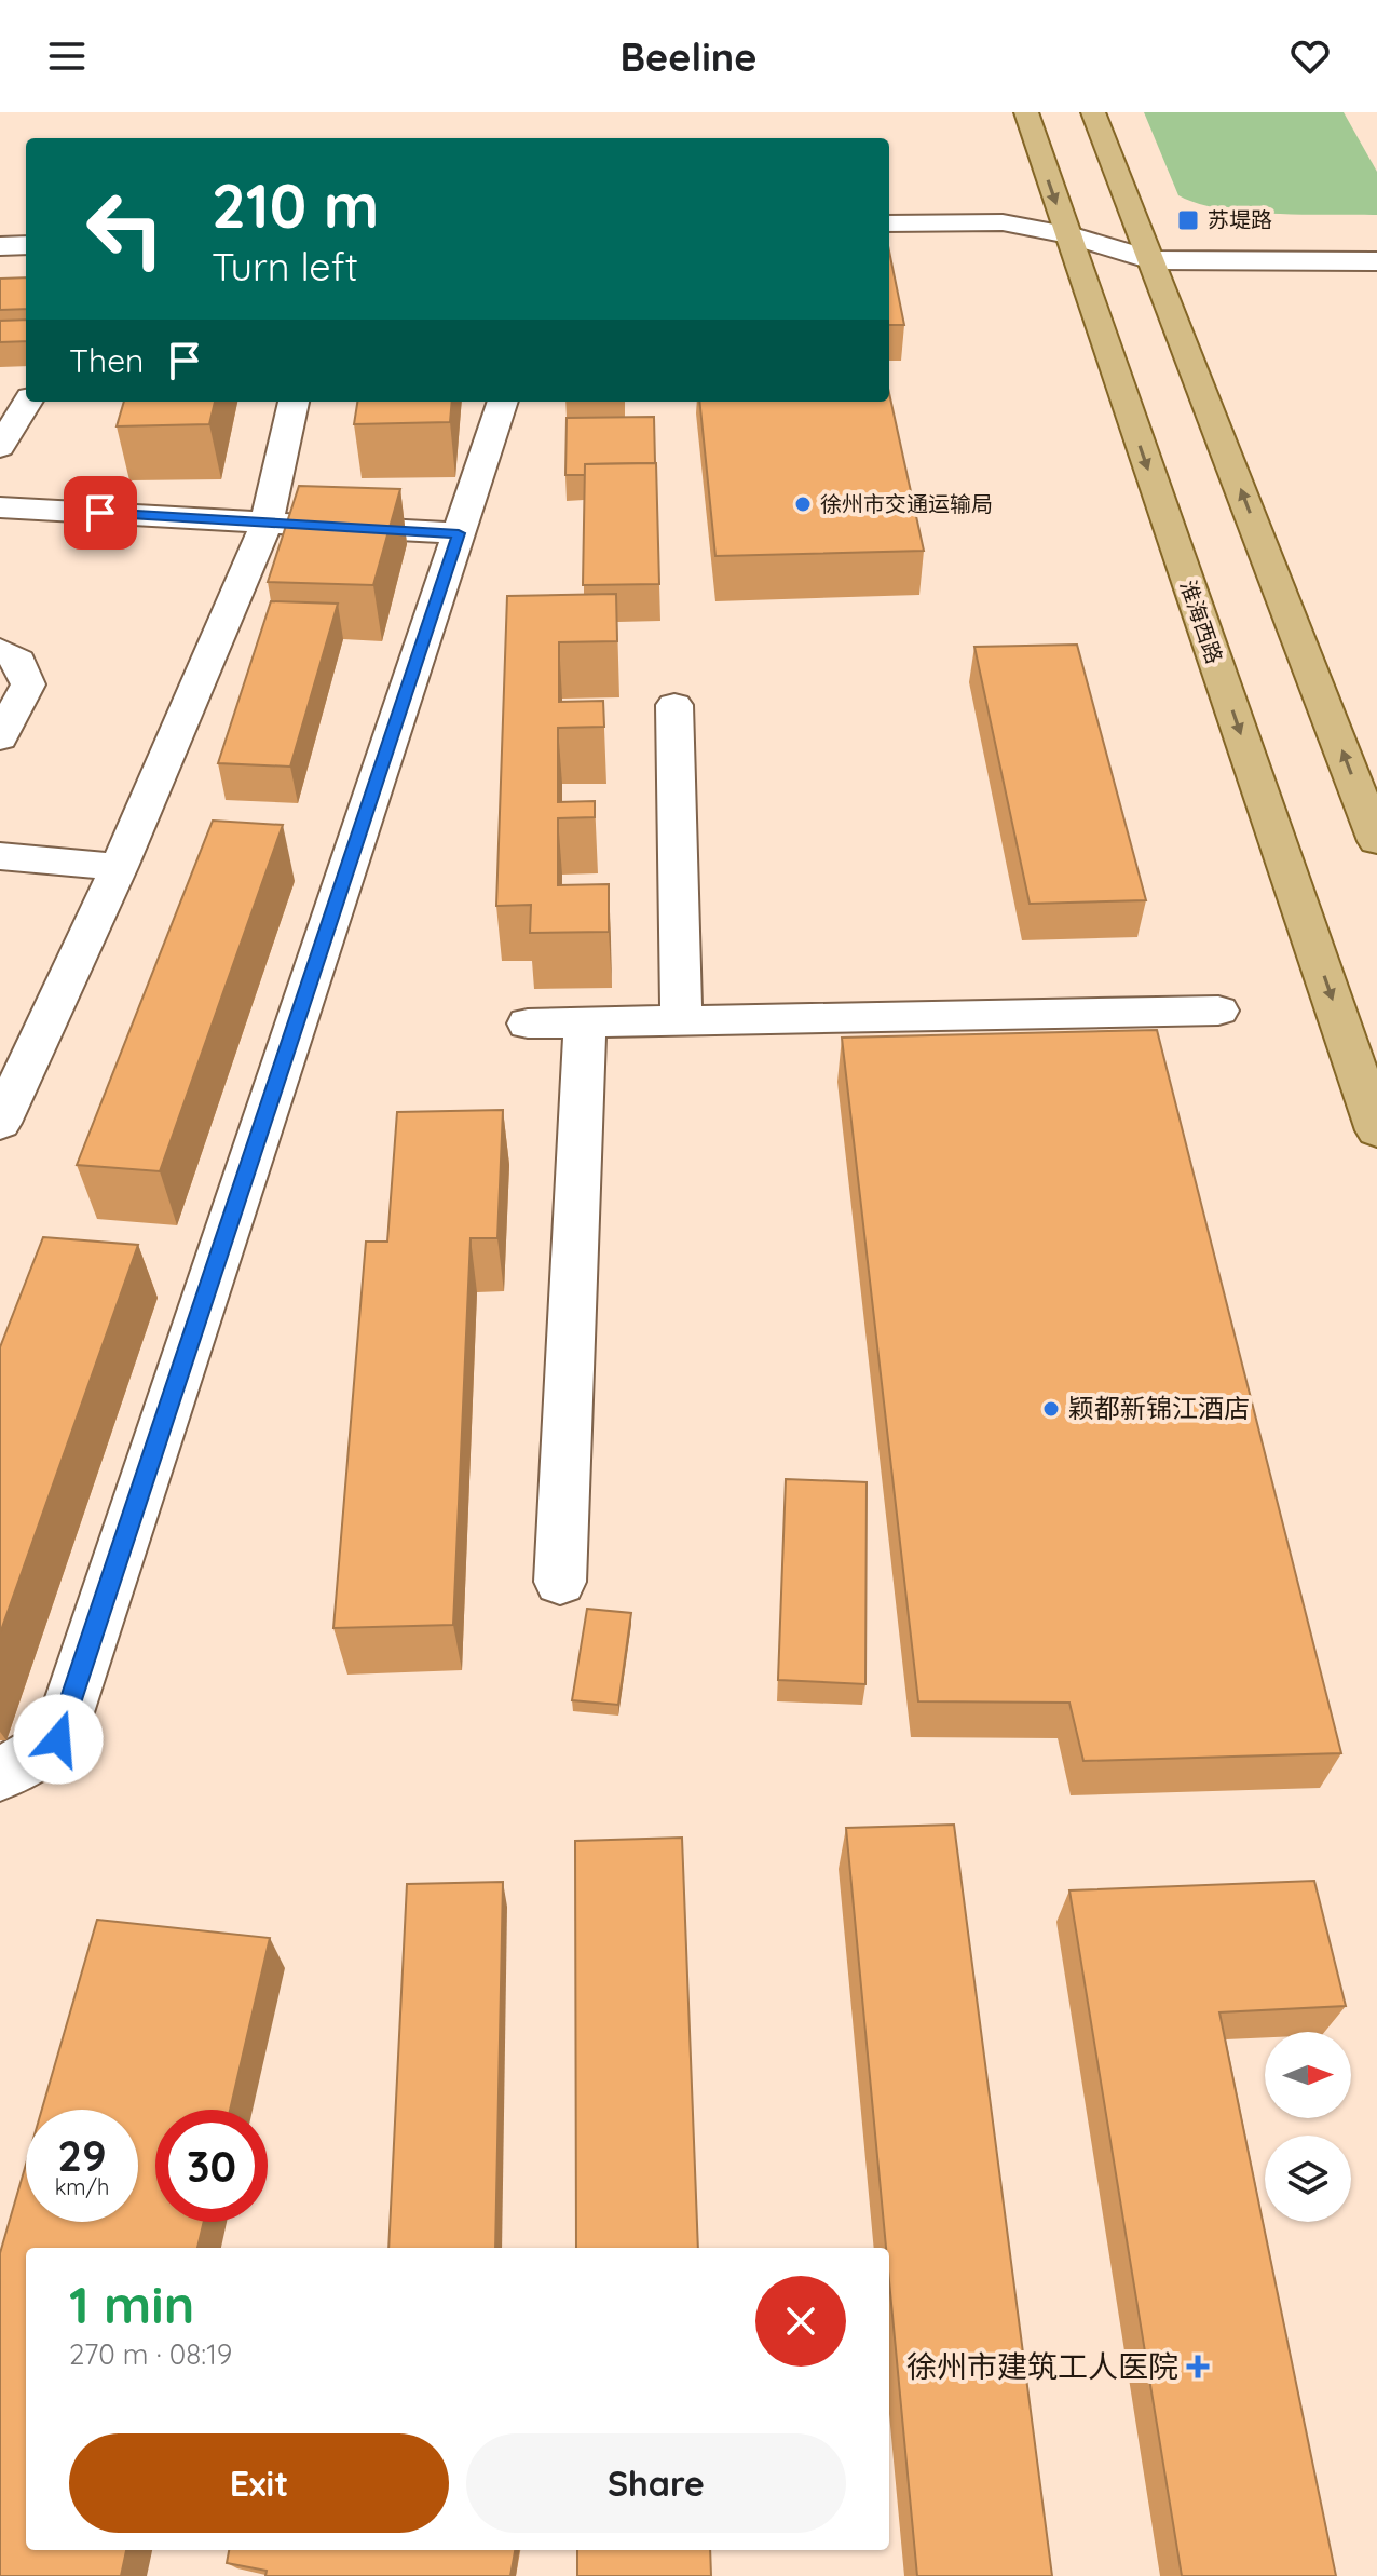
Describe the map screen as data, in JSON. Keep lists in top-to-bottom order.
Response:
{
  "streets": {
    "main road": ["淮海西路"]
  },
  "places": {
    "transit": ["苏堤路"],
    "other": ["徐州市交通运输局", "颖都新锦江酒店"],
    "health": ["徐州市建筑工人医院"]
  },
  "north": "right",
  "page": {
    "header": "Beeline",
    "turn": ["210 m", "Turn left"],
    "then": "Then",
    "speed": "29 km/h",
    "limit": "30",
    "heading": ["1 min", "270 m · 08:19"],
    "buttons": ["Exit", "Share"]
  }
}
